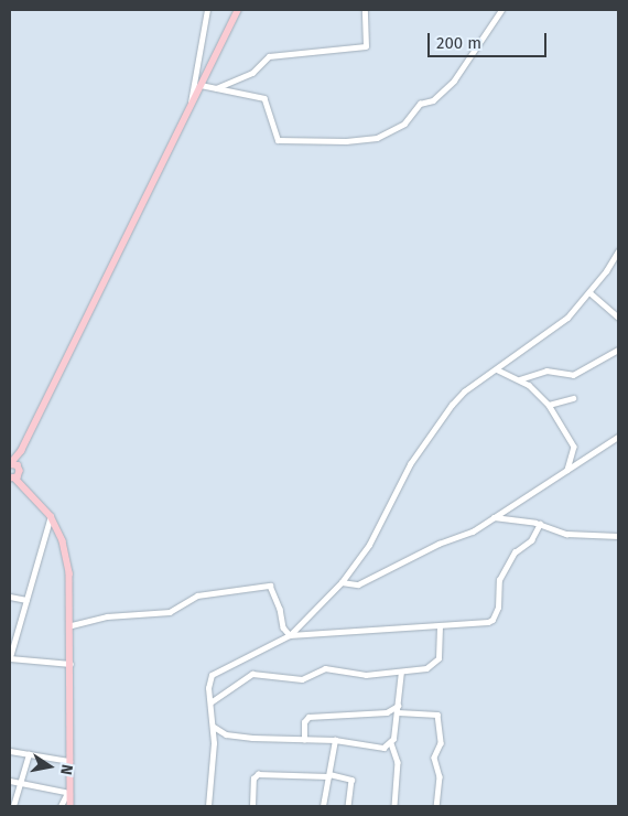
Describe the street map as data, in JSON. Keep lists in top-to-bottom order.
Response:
{
  "scale_bar": "200 m",
  "north": "right"
}
